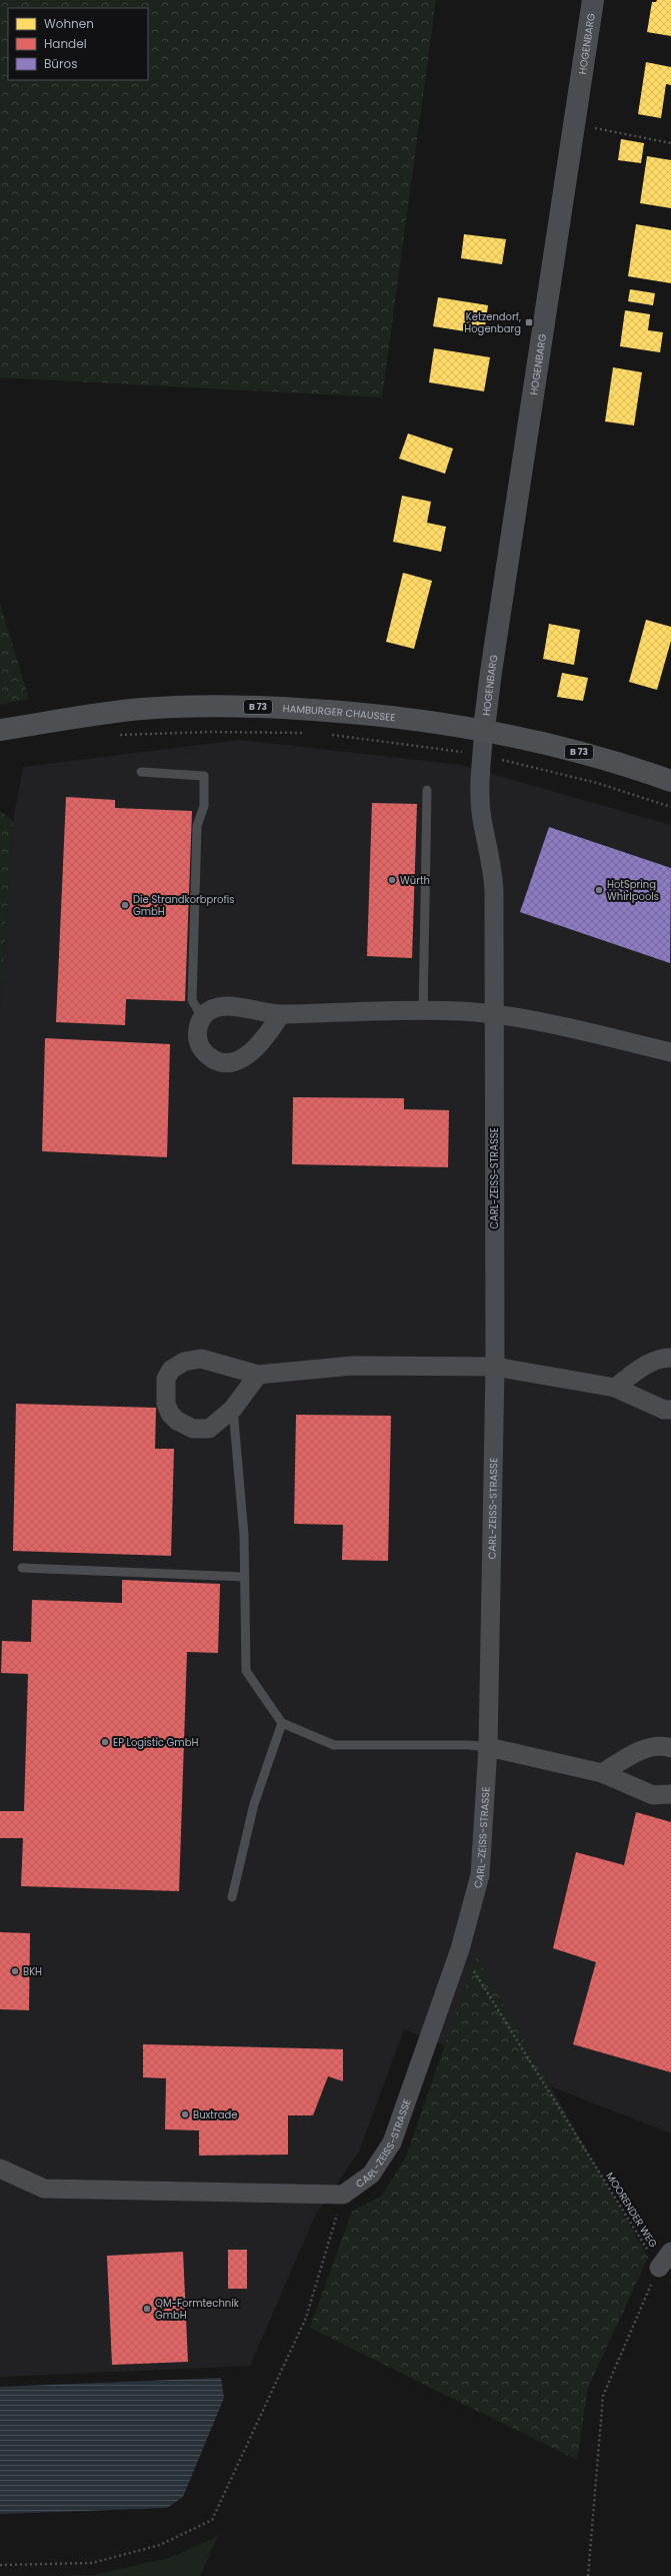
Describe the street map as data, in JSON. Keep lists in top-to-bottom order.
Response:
{
  "streets": {
    "main road": ["B 73", "HAMBURGER CHAUSSEE"],
    "street": ["HOGENBARG", "CARL-ZEISS-STRASSE"],
    "path": ["MOORENDER WEG"]
  },
  "crossings": [
    ["HOGENBARG", "HAMBURGER CHAUSSEE"],
    ["HOGENBARG", "CARL-ZEISS-STRASSE"],
    ["HAMBURGER CHAUSSEE", "CARL-ZEISS-STRASSE"],
    ["CARL-ZEISS-STRASSE", "MOORENDER WEG"]
  ],
  "places": {
    "transit": ["Ketzendorf, Hogenbarg"],
    "other": [
      "Würth",
      "HotSpring Whirlpools",
      "Die Strandkorbprofis GmbH",
      "EP Logistic GmbH",
      "BKH",
      "Buxtrade",
      "QM-Formtechnik GmbH"
    ]
  },
  "legend": ["Wohnen", "Handel", "Büros"]
}
